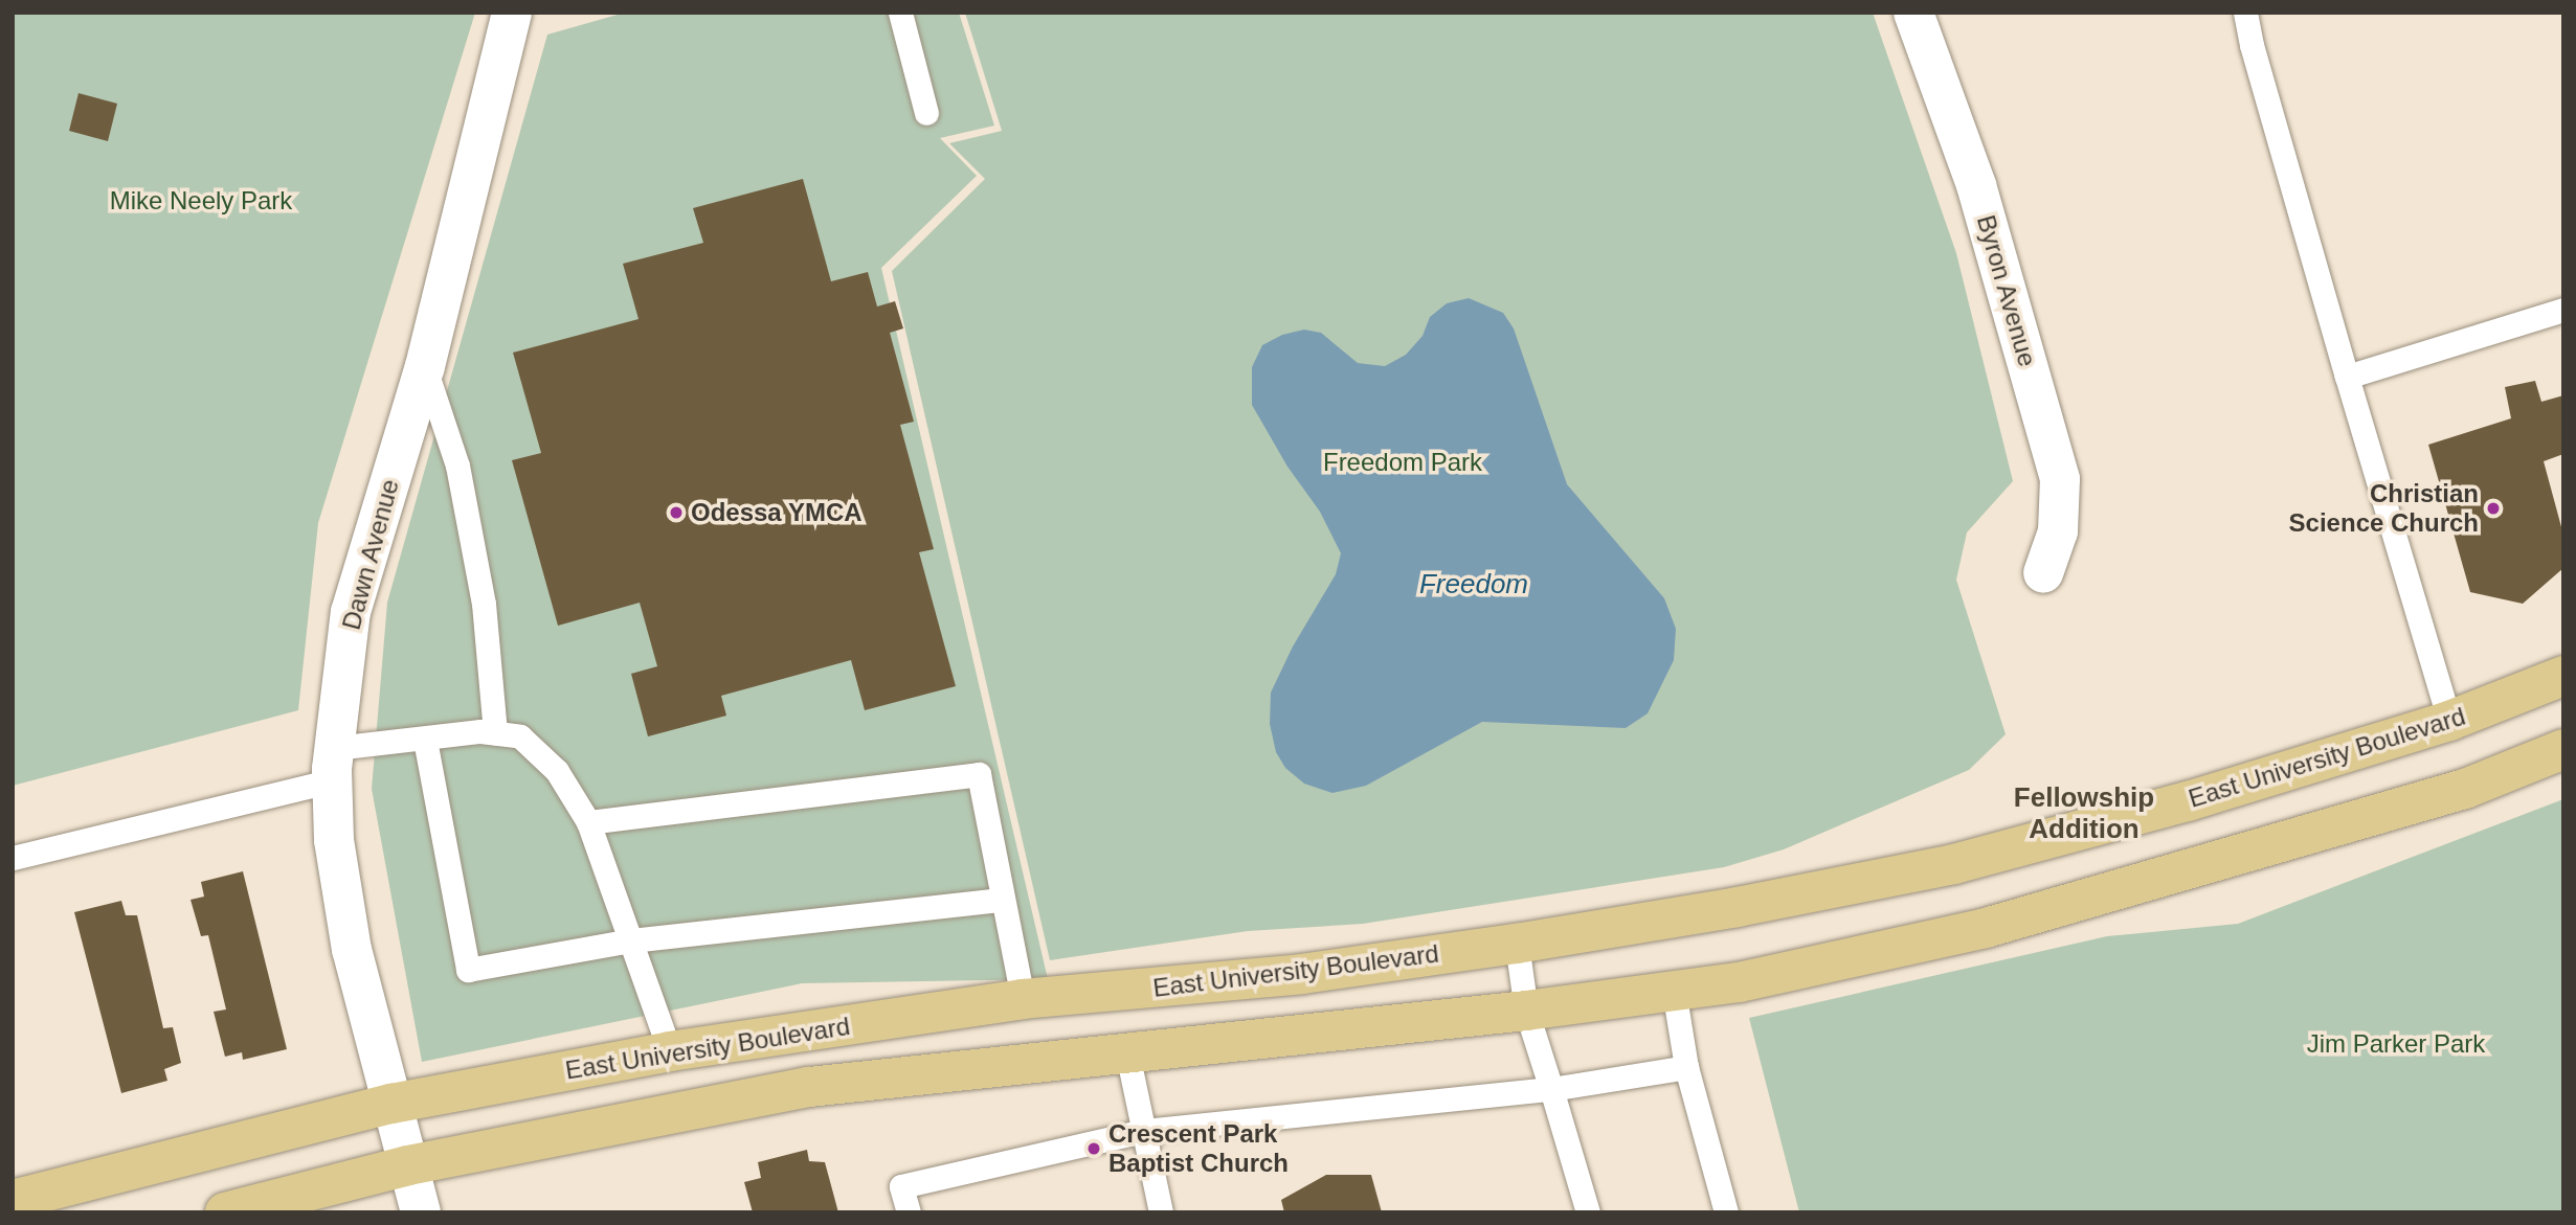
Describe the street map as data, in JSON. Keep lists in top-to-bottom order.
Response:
{
  "streets": {
    "main road": ["East University Boulevard"],
    "street": ["Byron Avenue", "Dawn Avenue"]
  },
  "crossings": [
    ["Dawn Avenue", "East University Boulevard"]
  ],
  "districts": ["Fellowship Addition"],
  "water": ["Freedom"],
  "parks": ["Mike Neely Park", "Freedom Park", "Jim Parker Park"],
  "places": ["Christian Science Church", "Odessa YMCA", "Crescent Park Baptist Church"]
}
